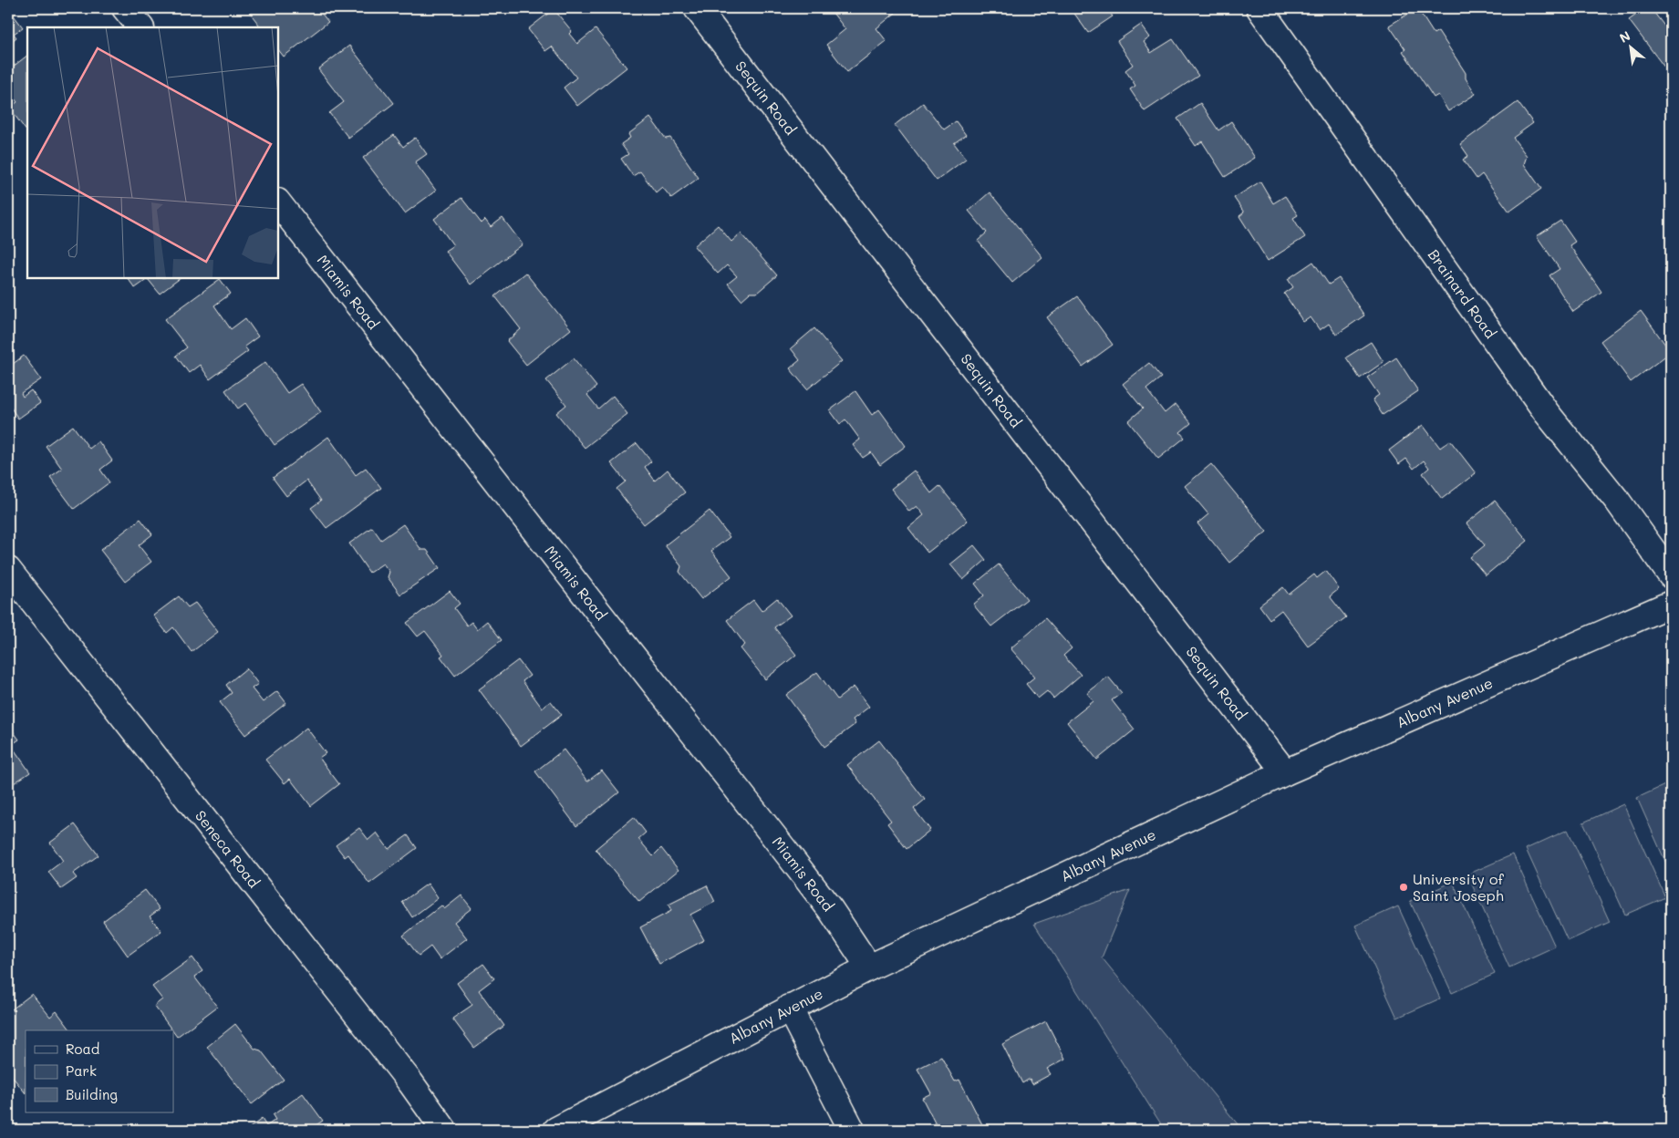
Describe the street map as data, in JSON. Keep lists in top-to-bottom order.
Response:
{
  "streets": {
    "main road": [
      "Sequin Road",
      "Miamis Road",
      "Brainard Road",
      "Albany Avenue",
      "Seneca Road"
    ]
  },
  "crossings": [
    ["Sequin Road", "Albany Avenue"],
    ["Miamis Road", "Albany Avenue"]
  ],
  "places": ["University of Saint Joseph"],
  "legend": ["Road", "Park", "Building"],
  "north": "top left"
}
